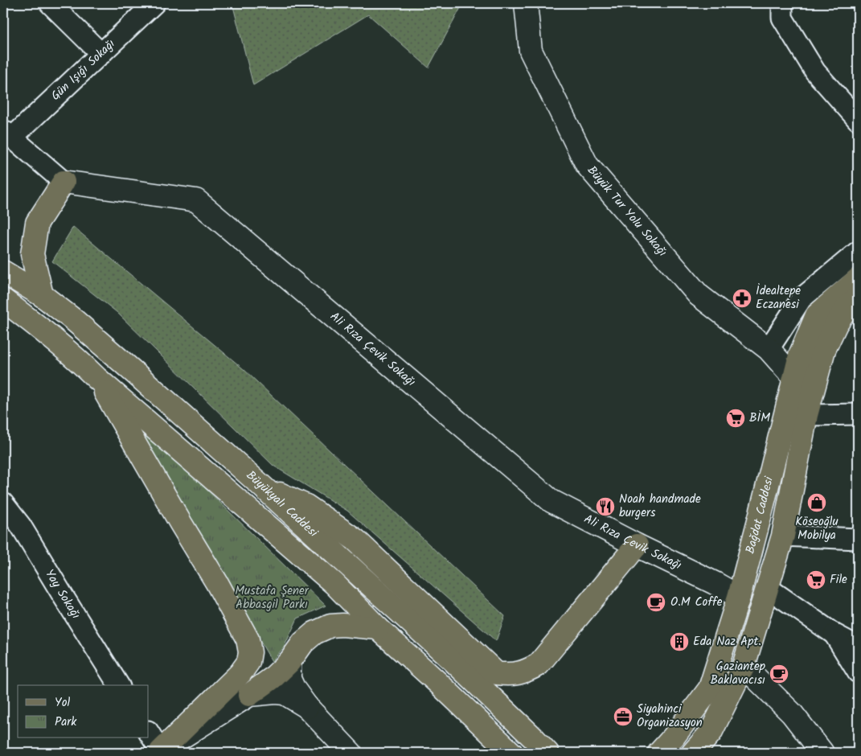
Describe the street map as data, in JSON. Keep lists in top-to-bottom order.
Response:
{
  "streets": {
    "main road": [
      "Büyük Tur Yolu Sokağı",
      "Ali Rıza Çevik Sokağı",
      "Büyükyalı Caddesi",
      "Bağdat Caddesi"
    ],
    "street": ["Gün Işığı Sokağı", "Yay Sokağı"]
  },
  "crossings": [
    ["Büyük Tur Yolu Sokağı", "Bağdat Caddesi"],
    ["Ali Rıza Çevik Sokağı", "Bağdat Caddesi"]
  ],
  "parks": ["Mustafa Şener Abbasgil Parkı"],
  "places": {
    "pharmacy": ["İdealtepe Eczanesi"],
    "supermarket": ["BİM", "File"],
    "shop": ["Köseoğlu Mobilya"],
    "restaurant": ["Noah handmade burgers"],
    "cafe": ["O.M Coffe", "Gaziantep Baklavacısı"],
    "building": ["Eda Naz Apt."],
    "office": ["Siyahinci Organizasyon"]
  },
  "legend": ["Yol", "Park"]
}
